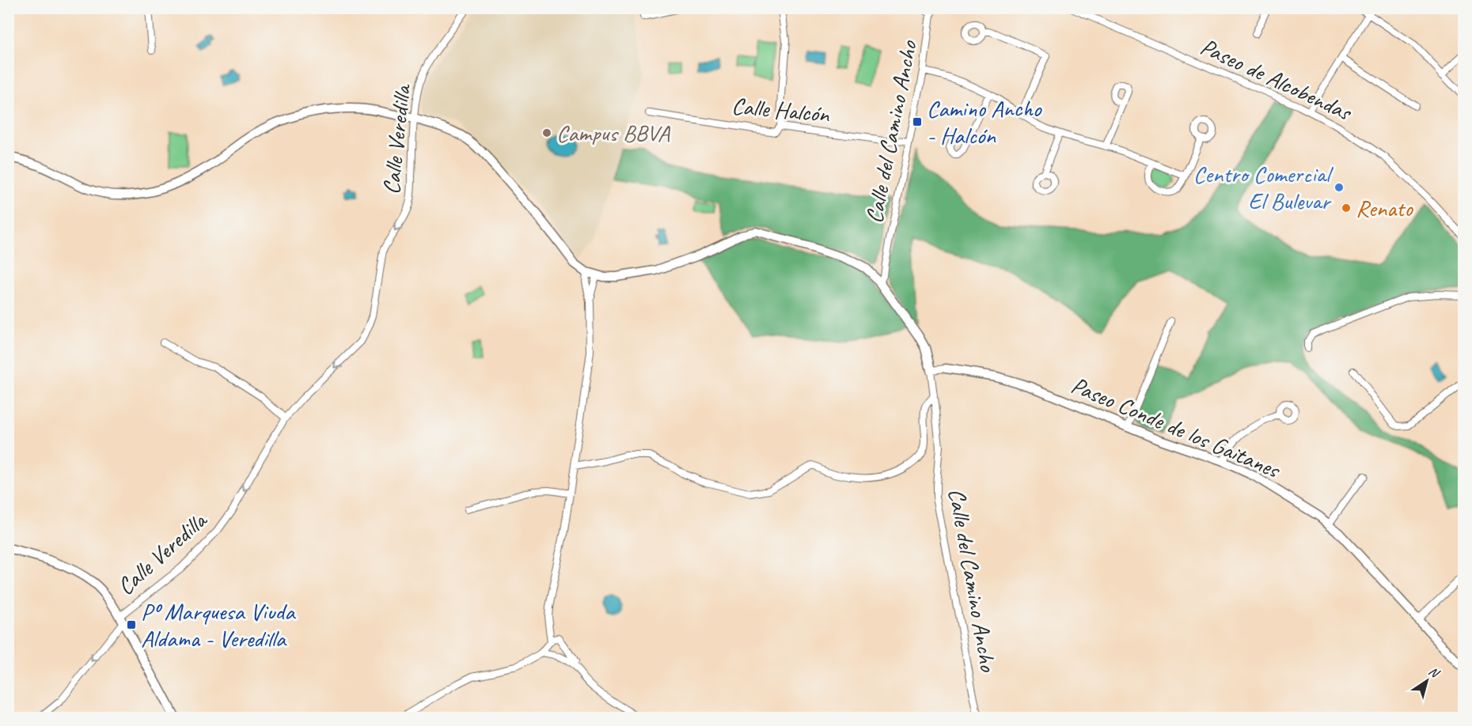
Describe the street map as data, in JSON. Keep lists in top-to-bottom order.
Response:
{
  "streets": {
    "street": [
      "Paseo de Alcobendas",
      "Calle Halcón",
      "Calle del Camino Ancho",
      "Calle Veredilla",
      "Paseo Conde de los Gaitanes"
    ]
  },
  "crossings": [
    ["Calle Halcón", "Calle del Camino Ancho"],
    ["Calle del Camino Ancho", "Paseo Conde de los Gaitanes"]
  ],
  "one_way": ["Calle Veredilla"],
  "places": {
    "transit": ["Camino Ancho - Halcón", "Pº Marquesa Viuda Aldama - Veredilla"],
    "other": ["Campus BBVA", "Centro Comercial El Bulevar", "Renato"]
  },
  "north": "top right"
}
